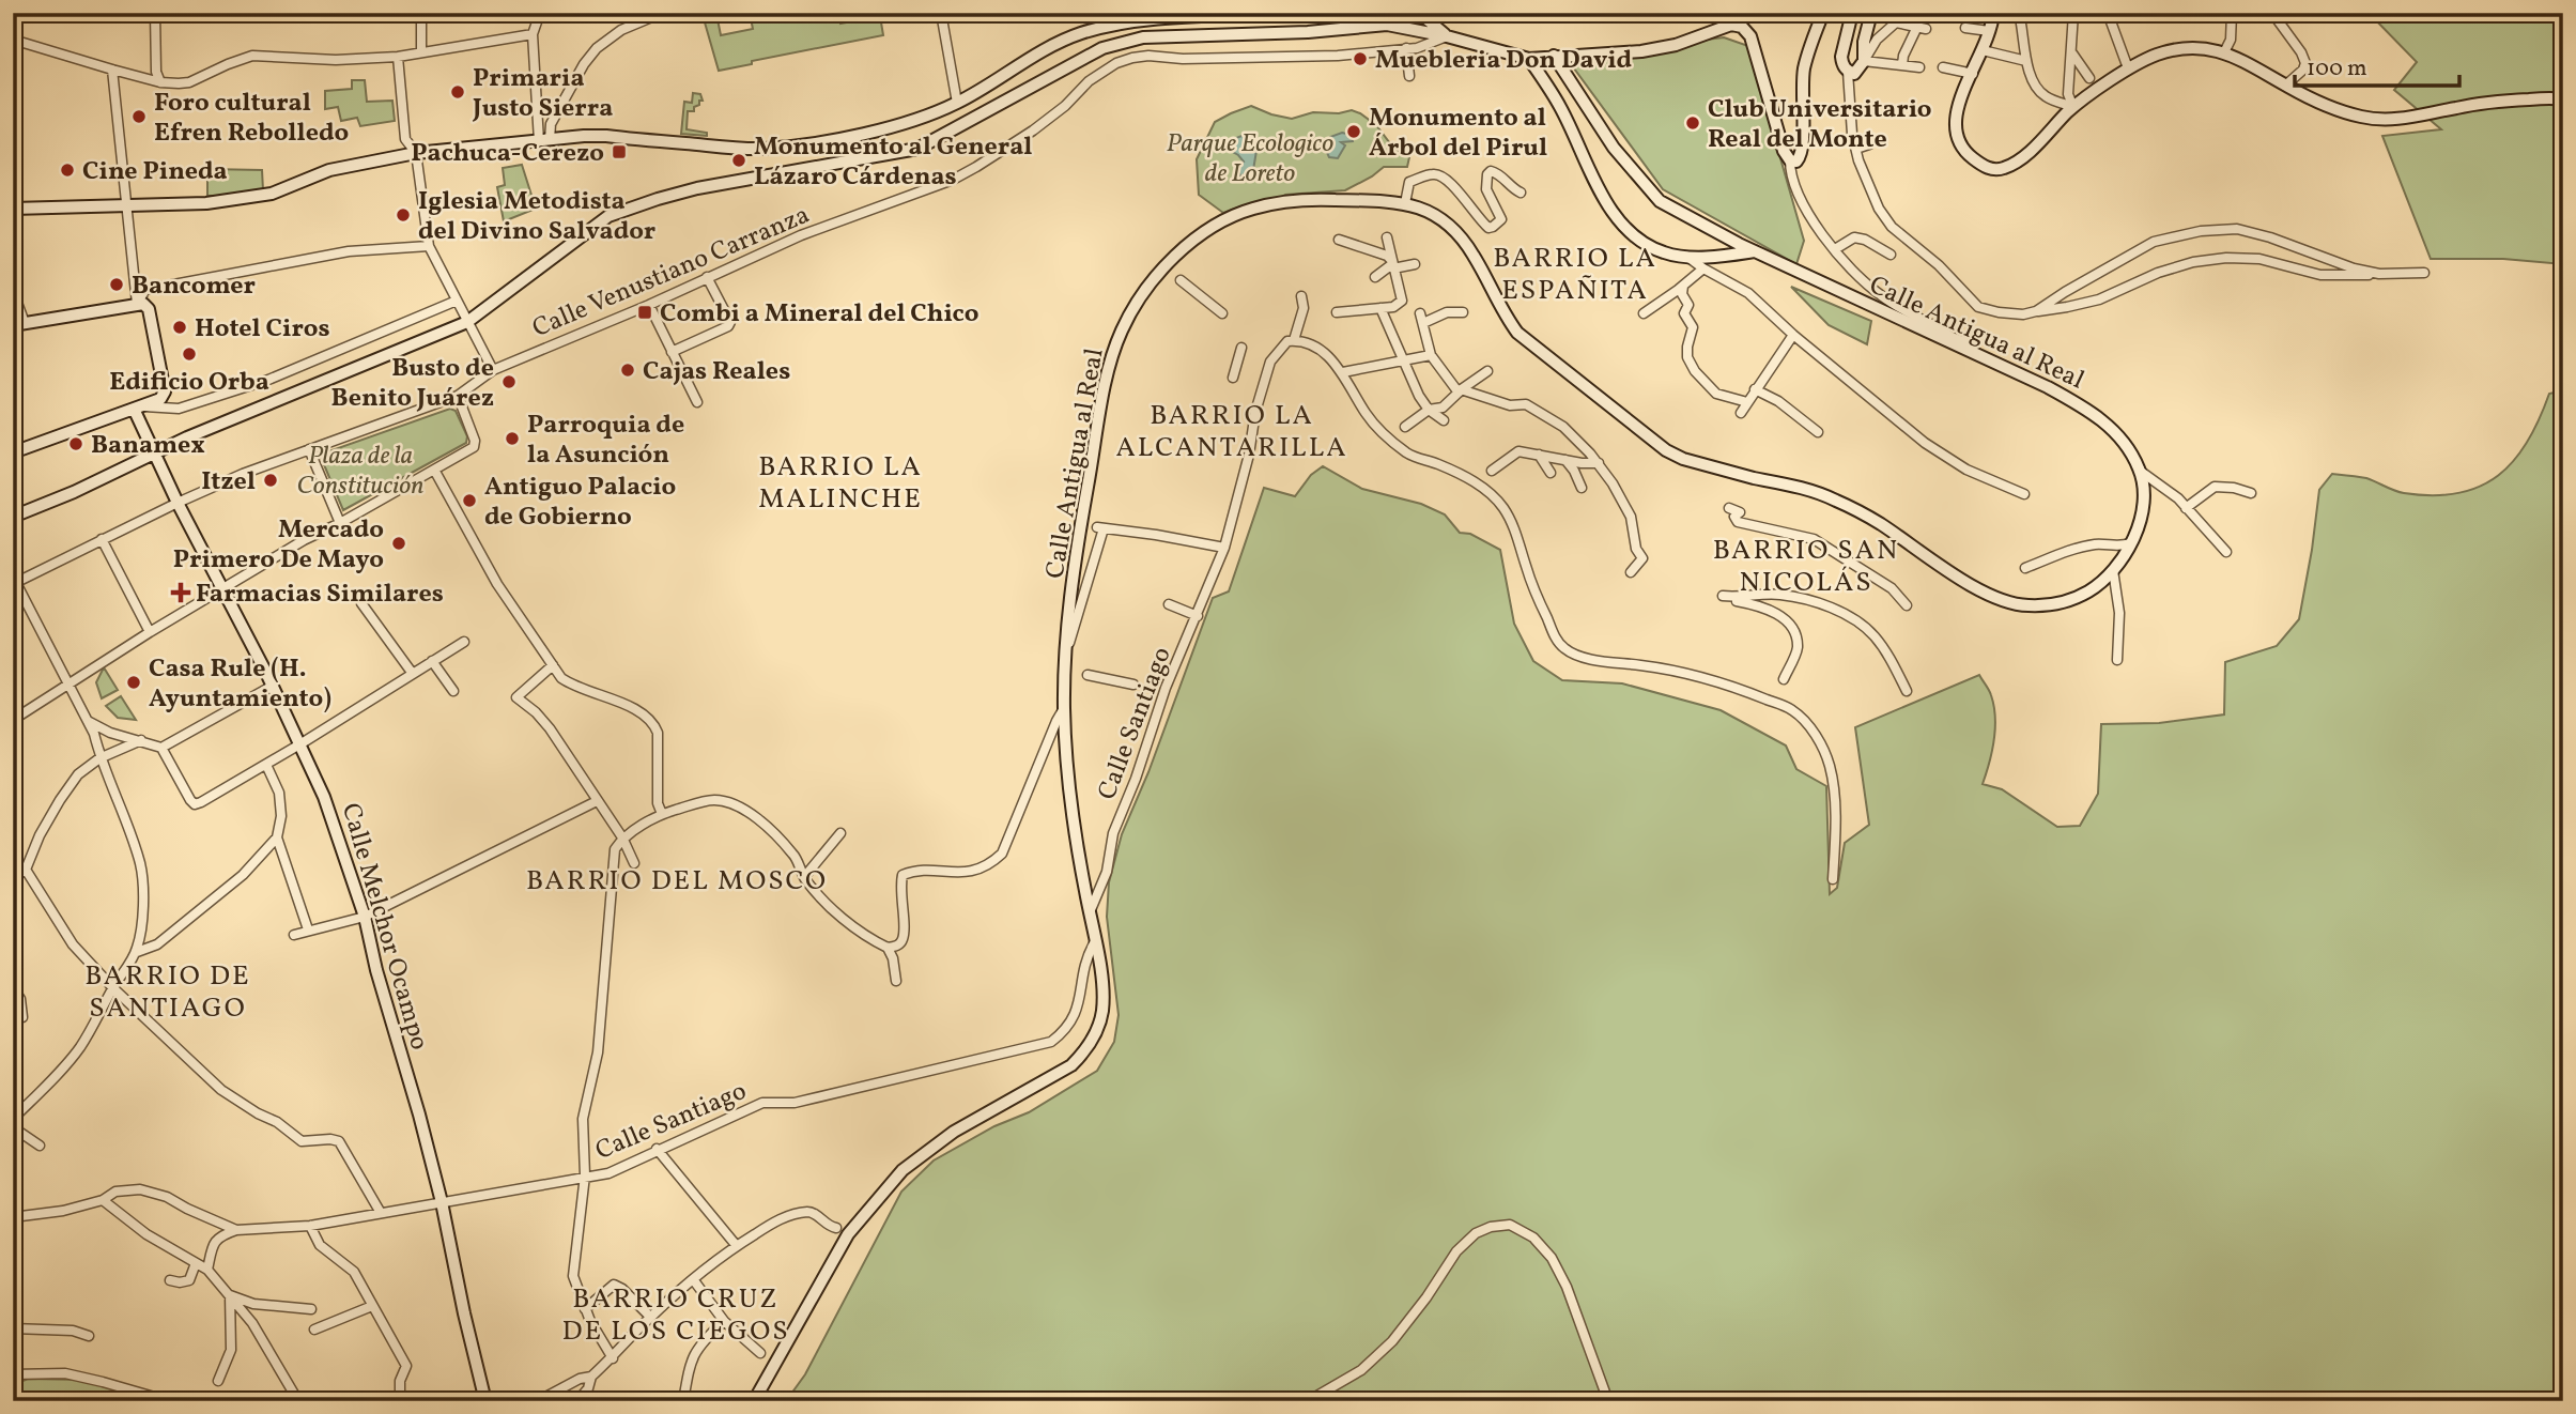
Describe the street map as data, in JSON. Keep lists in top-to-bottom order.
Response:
{
  "streets": {
    "main road": ["Calle Antigua al Real", "Calle Melchor Ocampo"],
    "street": ["Calle Venustiano Carranza", "Calle Santiago"]
  },
  "crossings": [
    ["Calle Venustiano Carranza", "Calle Melchor Ocampo"],
    ["Calle Antigua al Real", "Calle Santiago"],
    ["Calle Santiago", "Calle Melchor Ocampo"]
  ],
  "districts": [
    "BARRIO LA ESPAÑITA",
    "BARRIO LA ALCANTARILLA",
    "BARRIO LA MALINCHE",
    "BARRIO SAN NICOLÁS",
    "BARRIO DEL MOSCO",
    "BARRIO DE SANTIAGO",
    "BARRIO CRUZ DE LOS CIEGOS"
  ],
  "parks": ["Parque Ecologico de Loreto", "Plaza de la Constitución"],
  "places": {
    "other": [
      "Muebleria Don David",
      "Primaria Justo Sierra",
      "Foro cultural Efren Rebolledo",
      "Club Universitario Real del Monte",
      "Monumento al Árbol del Pirul",
      "Monumento al General Lázaro Cárdenas",
      "Cine Pineda",
      "Iglesia Metodista del Divino Salvador",
      "Bancomer",
      "Hotel Ciros",
      "Edificio Orba",
      "Cajas Reales",
      "Busto de Benito Juárez",
      "Parroquia de la Asunción",
      "Banamex",
      "Itzel",
      "Antiguo Palacio de Gobierno",
      "Mercado Primero De Mayo",
      "Casa Rule (H. Ayuntamiento)"
    ],
    "transit": ["Pachuca-Cerezo", "Combi a Mineral del Chico"],
    "health": ["Farmacias Similares"]
  },
  "scale_bar": "100 m"
}
